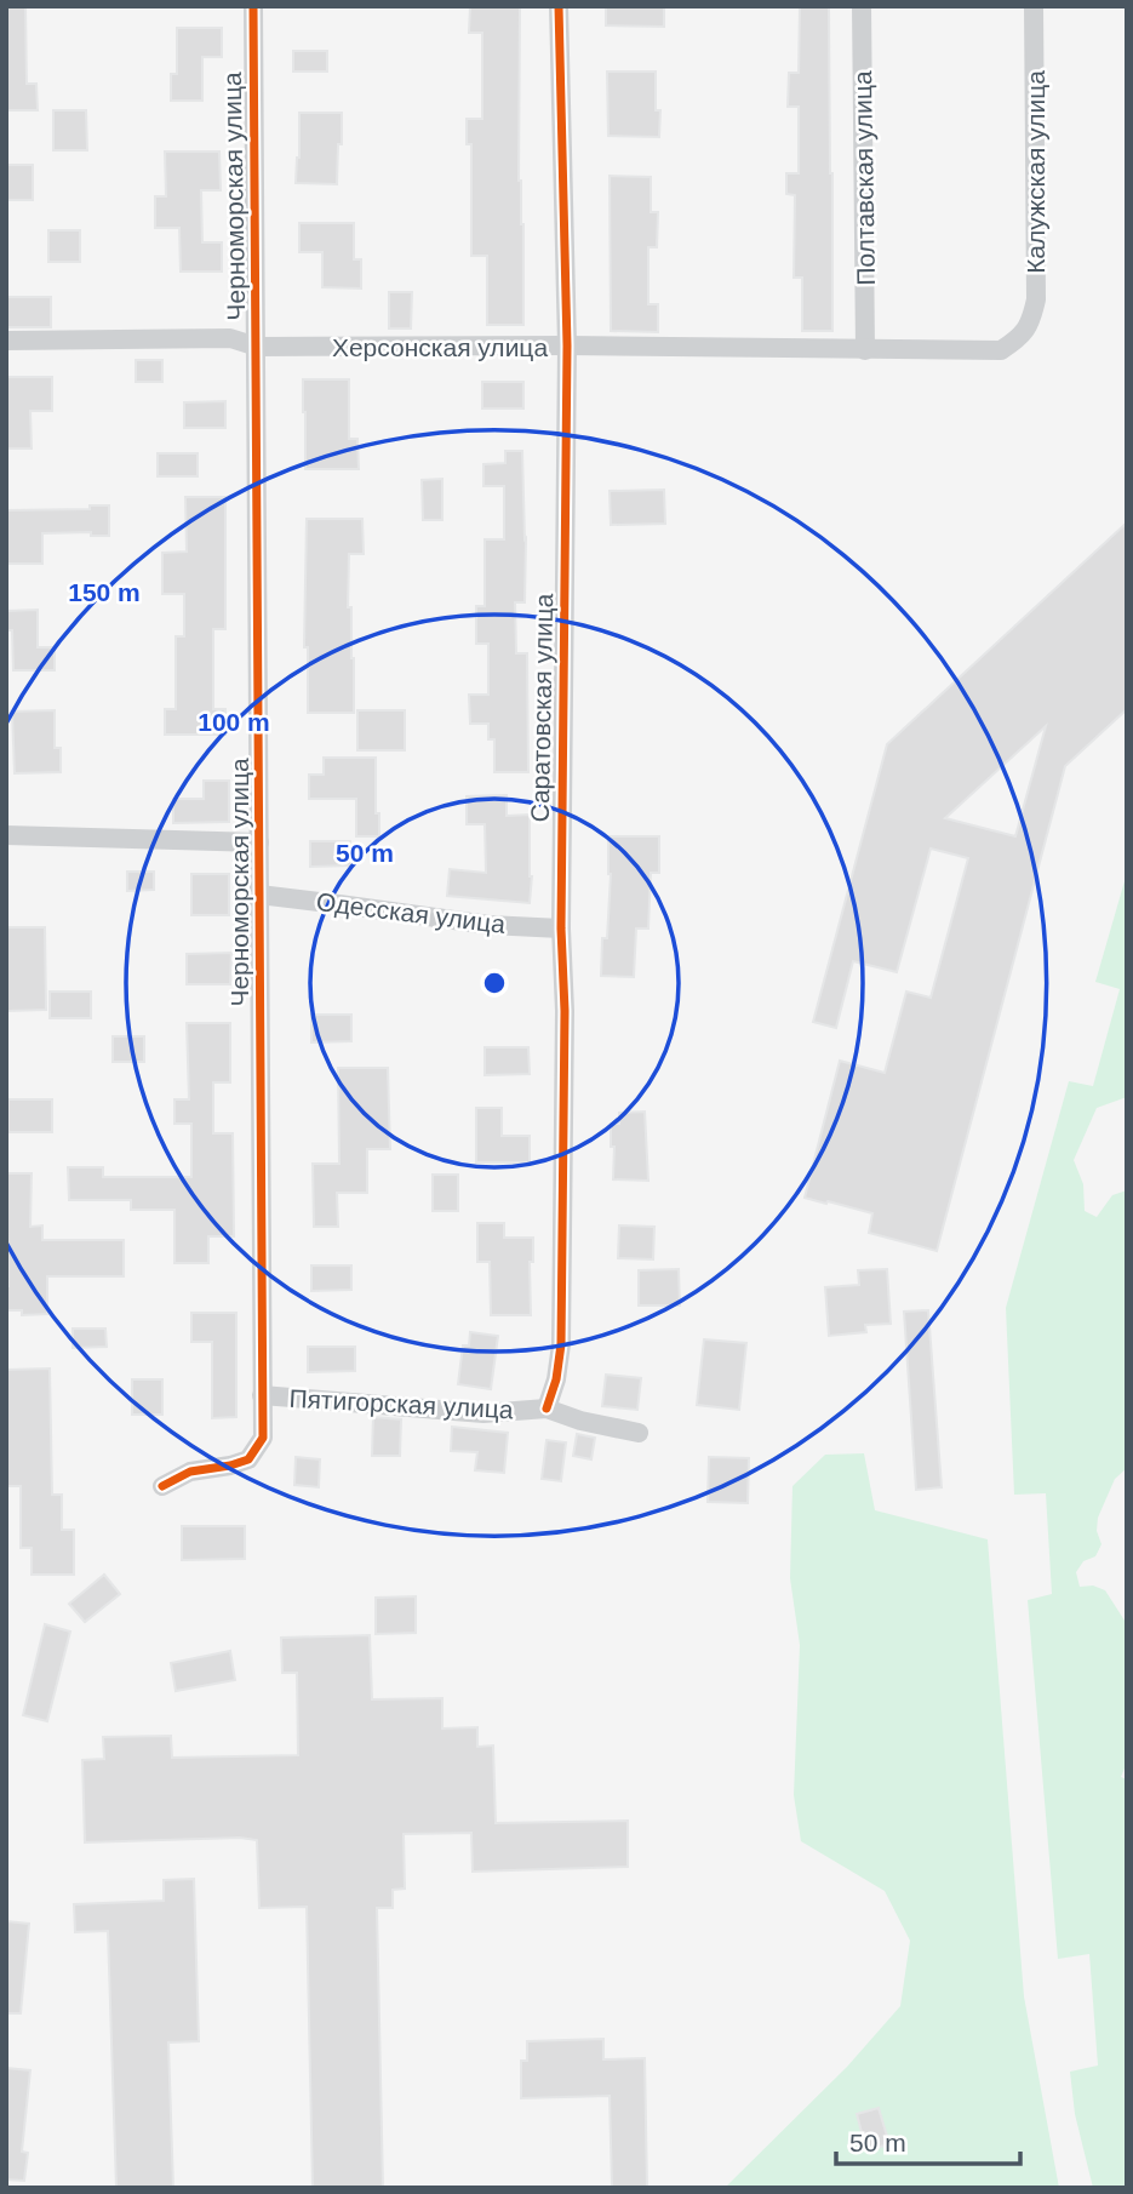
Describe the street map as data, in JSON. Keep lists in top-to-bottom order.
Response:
{
  "streets": {
    "street": [
      "Калужская улица",
      "Полтавская улица",
      "Черноморская улица",
      "Херсонская улица",
      "Саратовская улица",
      "Одесская улица",
      "Пятигорская улица"
    ]
  },
  "crossings": [
    ["Калужская улица", "Херсонская улица"],
    ["Полтавская улица", "Херсонская улица"],
    ["Черноморская улица", "Херсонская улица"],
    ["Черноморская улица", "Одесская улица"],
    ["Черноморская улица", "Пятигорская улица"],
    ["Херсонская улица", "Саратовская улица"],
    ["Саратовская улица", "Одесская улица"],
    ["Саратовская улица", "Пятигорская улица"]
  ],
  "scale_bar": "50 m",
  "rings": ["150 m", "100 m", "50 m"]
}
